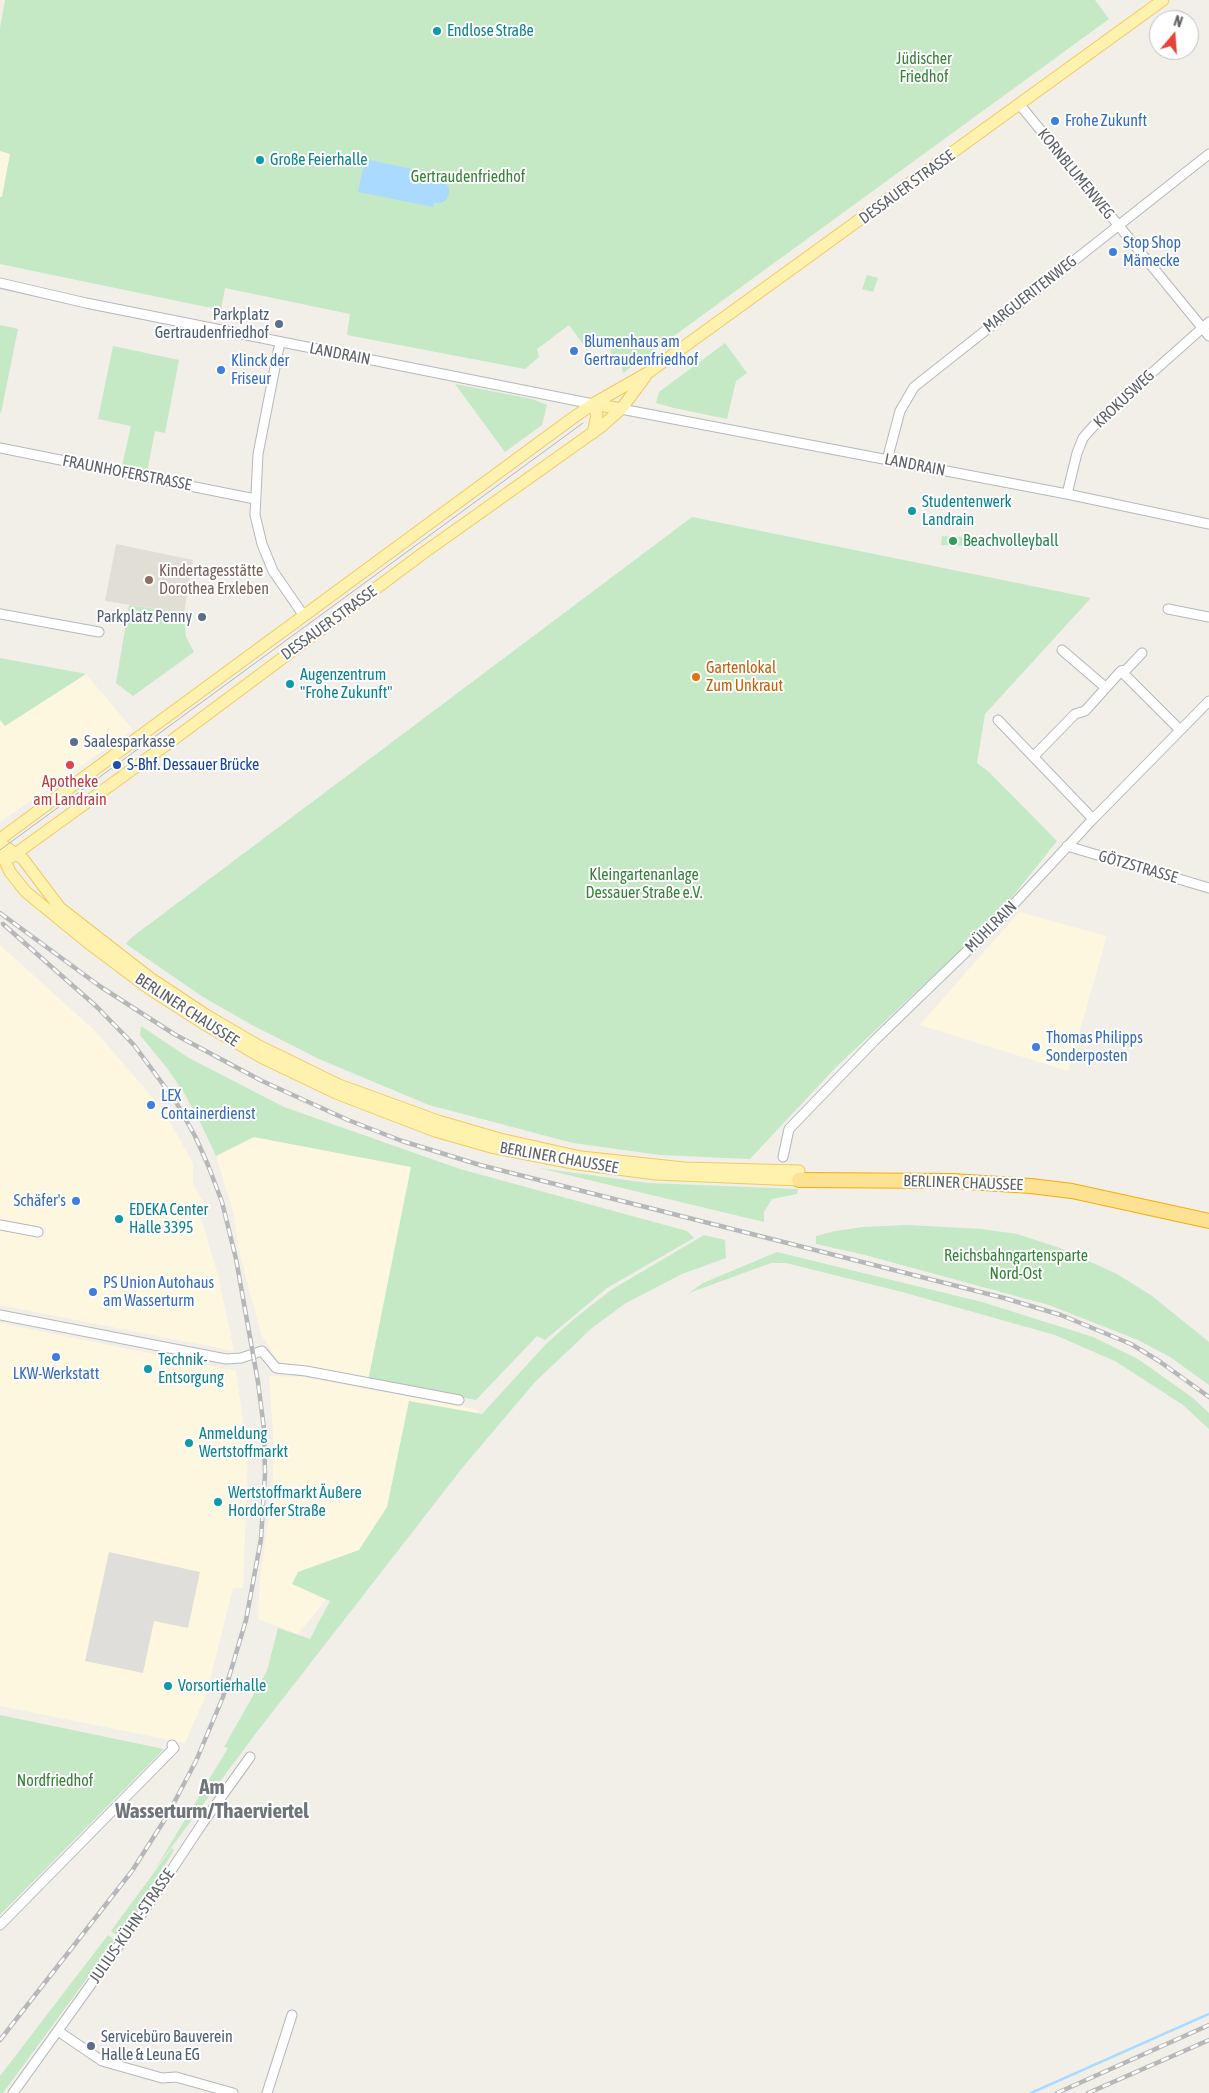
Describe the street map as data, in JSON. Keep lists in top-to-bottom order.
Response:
{
  "streets": {
    "highway": ["BERLINER CHAUSSEE"],
    "main road": ["DESSAUER STRASSE"],
    "street": [
      "KORNBLUMENWEG",
      "MARGUERITENWEG",
      "LANDRAIN",
      "KROKUSWEG",
      "FRAUNHOFERSTRASSE",
      "GÖTZSTRASSE",
      "MÜHLRAIN",
      "JULIUS-KÜHN-STRASSE"
    ]
  },
  "crossings": [
    ["KORNBLUMENWEG", "DESSAUER STRASSE"],
    ["KORNBLUMENWEG", "MARGUERITENWEG"],
    ["KORNBLUMENWEG", "KROKUSWEG"],
    ["DESSAUER STRASSE", "LANDRAIN"],
    ["DESSAUER STRASSE", "BERLINER CHAUSSEE"],
    ["MARGUERITENWEG", "LANDRAIN"],
    ["LANDRAIN", "KROKUSWEG"],
    ["GÖTZSTRASSE", "MÜHLRAIN"]
  ],
  "districts": ["Am Wasserturm/Thaerviertel"],
  "parks": [
    "Jüdischer Friedhof",
    "Gertraudenfriedhof",
    "Kleingartenanlage Dessauer Straße e.V.",
    "Reichsbahngartensparte Nord-Ost",
    "Nordfriedhof"
  ],
  "places": [
    "Endlose Straße",
    "Frohe Zukunft",
    "Große Feierhalle",
    "Stop Shop Mämecke",
    "Parkplatz Gertraudenfriedhof",
    "Blumenhaus am Gertraudenfriedhof",
    "Klinck der Friseur",
    "Studentenwerk Landrain",
    "Beachvolleyball",
    "Kindertagesstätte Dorothea Erxleben",
    "Parkplatz Penny",
    "Gartenlokal Zum Unkraut",
    "Augenzentrum \"Frohe Zukunft\"",
    "Saalesparkasse",
    "Apotheke am Landrain",
    "S-Bhf. Dessauer Brücke",
    "Thomas Philipps Sonderposten",
    "LEX Containerdienst",
    "Schäfer's",
    "EDEKA Center Halle 3395",
    "PS Union Autohaus am Wasserturm",
    "LKW-Werkstatt",
    "Technik- Entsorgung",
    "Anmeldung Wertstoffmarkt",
    "Wertstoffmarkt Äußere Hordorfer Straße",
    "Vorsortierhalle",
    "Servicebüro Bauverein Halle & Leuna EG"
  ],
  "north": "top"
}
